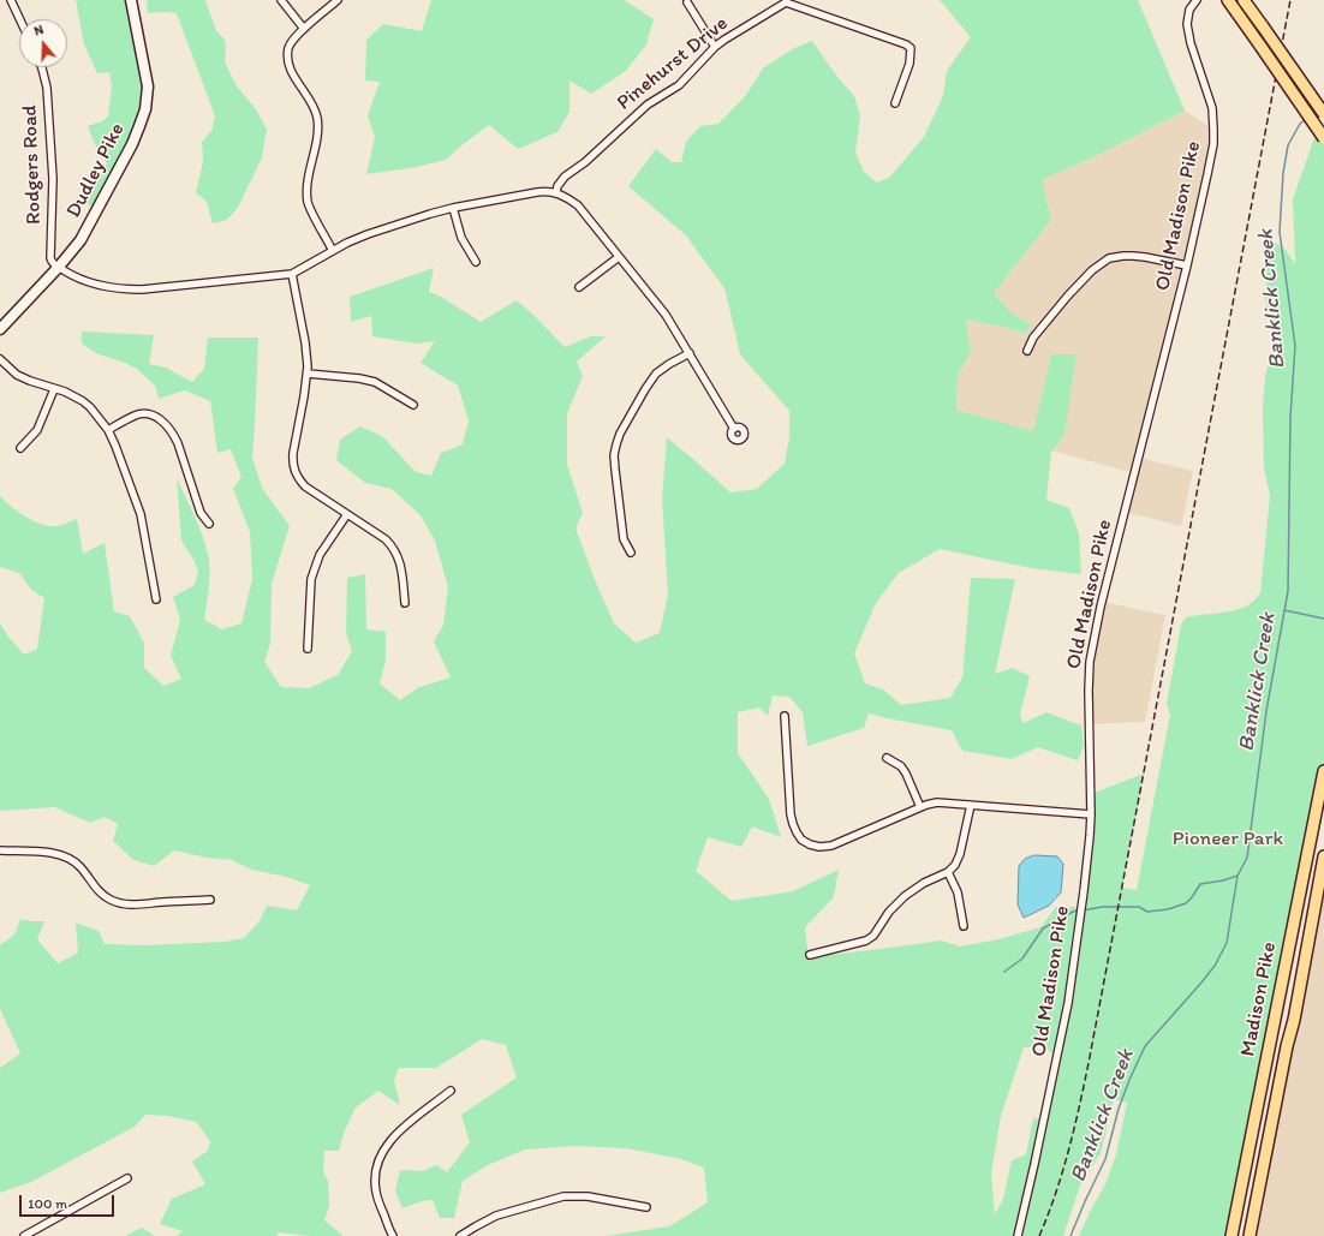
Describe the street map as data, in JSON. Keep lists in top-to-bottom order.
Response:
{
  "streets": {
    "main road": ["Madison Pike"],
    "street": [
      "Pinehurst Drive",
      "Rodgers Road",
      "Dudley Pike",
      "Old Madison Pike"
    ]
  },
  "crossings": [
    ["Rodgers Road", "Dudley Pike"]
  ],
  "water": ["Banklick Creek"],
  "parks": ["Pioneer Park"],
  "scale_bar": "100 m",
  "north": "top"
}
